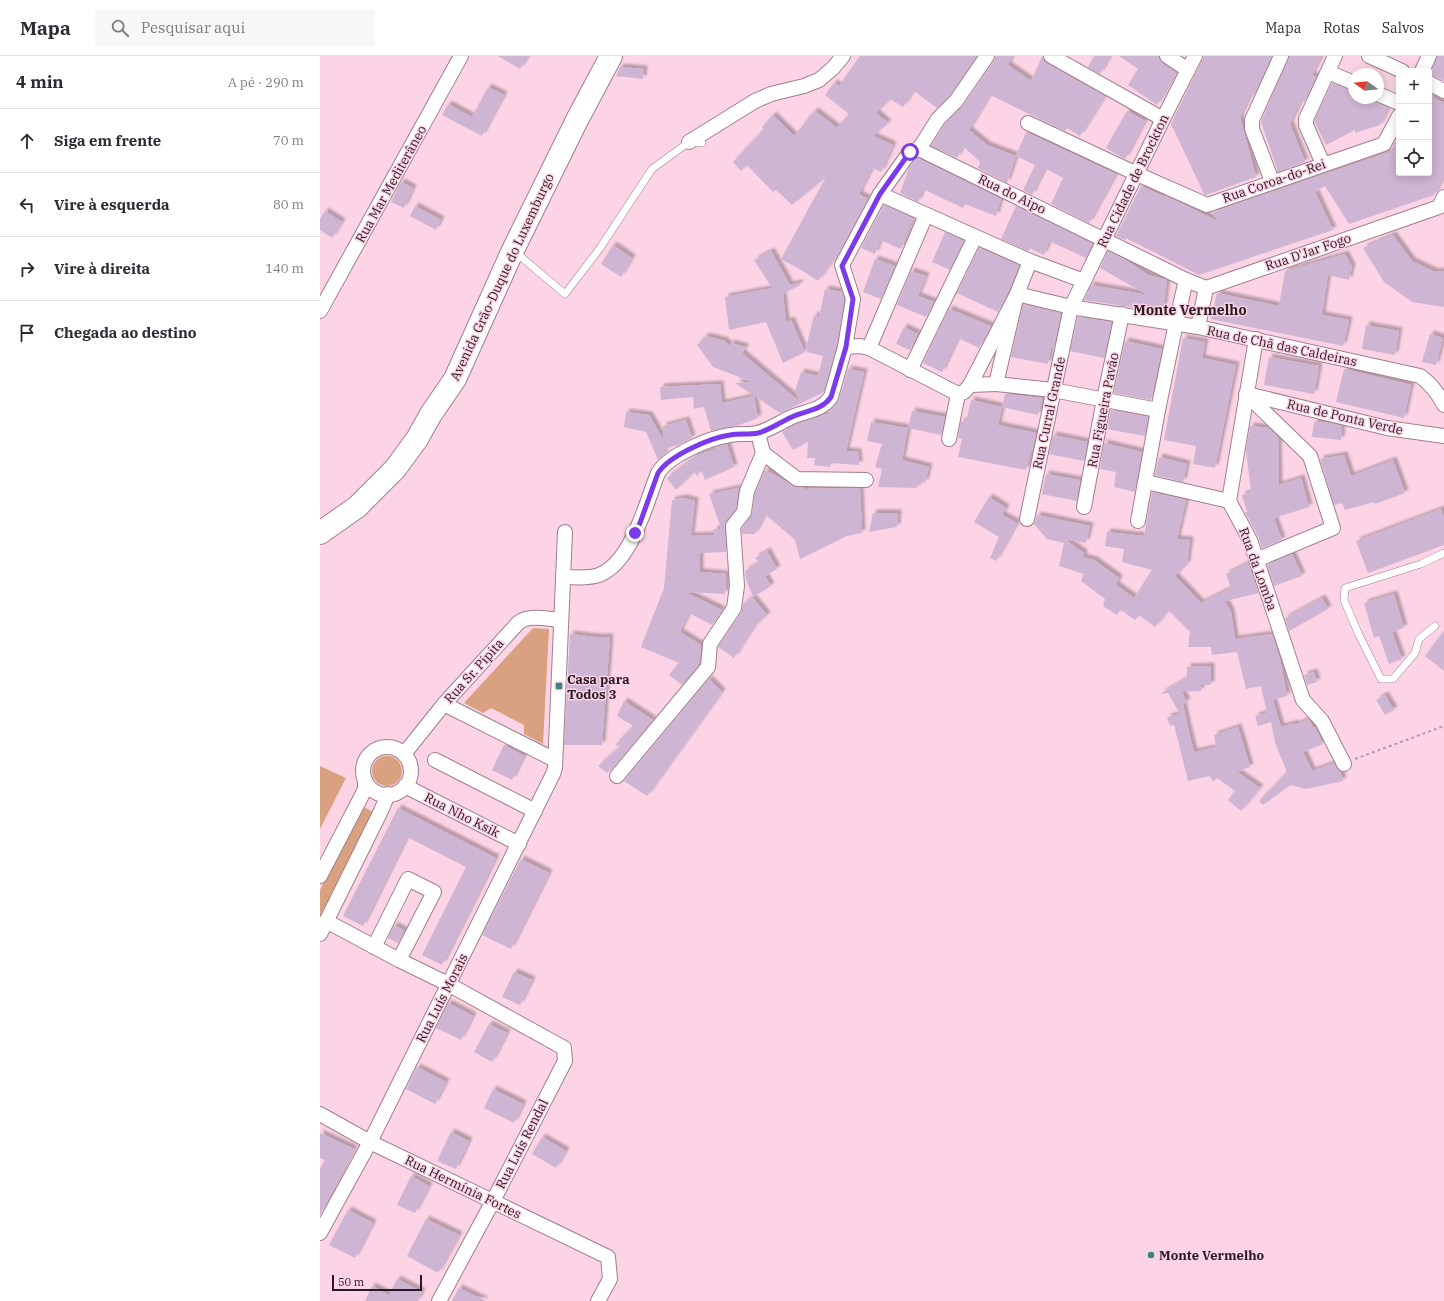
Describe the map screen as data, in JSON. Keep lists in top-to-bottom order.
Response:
{
  "streets": {
    "main road": ["Avenida Grão-Duque do Luxemburgo"],
    "street": [
      "Rua Cidade de Brockton",
      "Rua Coroa-do-Rei",
      "Rua Mar Mediterâneo",
      "Rua do Aipo",
      "Rua D'Jar Fogo",
      "Rua de Chã das Caldeiras",
      "Rua Figueira Pavão",
      "Rua Curral Grande",
      "Rua de Ponta Verde",
      "Rua da Lomba",
      "Rua Sr. Pipita",
      "Rua Nho Ksik",
      "Rua Luís Morais",
      "Rua Luís Rendal",
      "Rua Hermínia Fortes"
    ]
  },
  "crossings": [
    ["Rua Cidade de Brockton", "Rua Coroa-do-Rei"],
    ["Rua Cidade de Brockton", "Rua do Aipo"],
    ["Rua Cidade de Brockton", "Rua de Chã das Caldeiras"],
    ["Rua Cidade de Brockton", "Rua Curral Grande"],
    ["Rua do Aipo", "Rua D'Jar Fogo"],
    ["Rua de Chã das Caldeiras", "Rua Figueira Pavão"],
    ["Rua de Chã das Caldeiras", "Rua Curral Grande"],
    ["Rua Sr. Pipita", "Rua Nho Ksik"],
    ["Rua Sr. Pipita", "Rua Luís Morais"],
    ["Rua Nho Ksik", "Rua Luís Morais"],
    ["Rua Luís Morais", "Rua Luís Rendal"],
    ["Rua Luís Morais", "Rua Hermínia Fortes"],
    ["Rua Luís Rendal", "Rua Hermínia Fortes"]
  ],
  "districts": ["Monte Vermelho"],
  "places": {
    "transit": ["Casa para Todos 3"],
    "other": ["Monte Vermelho"]
  },
  "scale_bar": "50 m",
  "north": "left",
  "page": {
    "header": "Mapa",
    "search": "Pesquisar aqui",
    "nav": ["Mapa", "Rotas", "Salvos"],
    "heading": ["4 min", "A pé · 290 m"],
    "map_buttons": ["+", "−"],
    "list": [
      ["Siga em frente", "70 m"],
      ["Vire à esquerda", "80 m"],
      ["Vire à direita", "140 m"],
      "Chegada ao destino"
    ],
    "scale": "50 m"
  }
}
